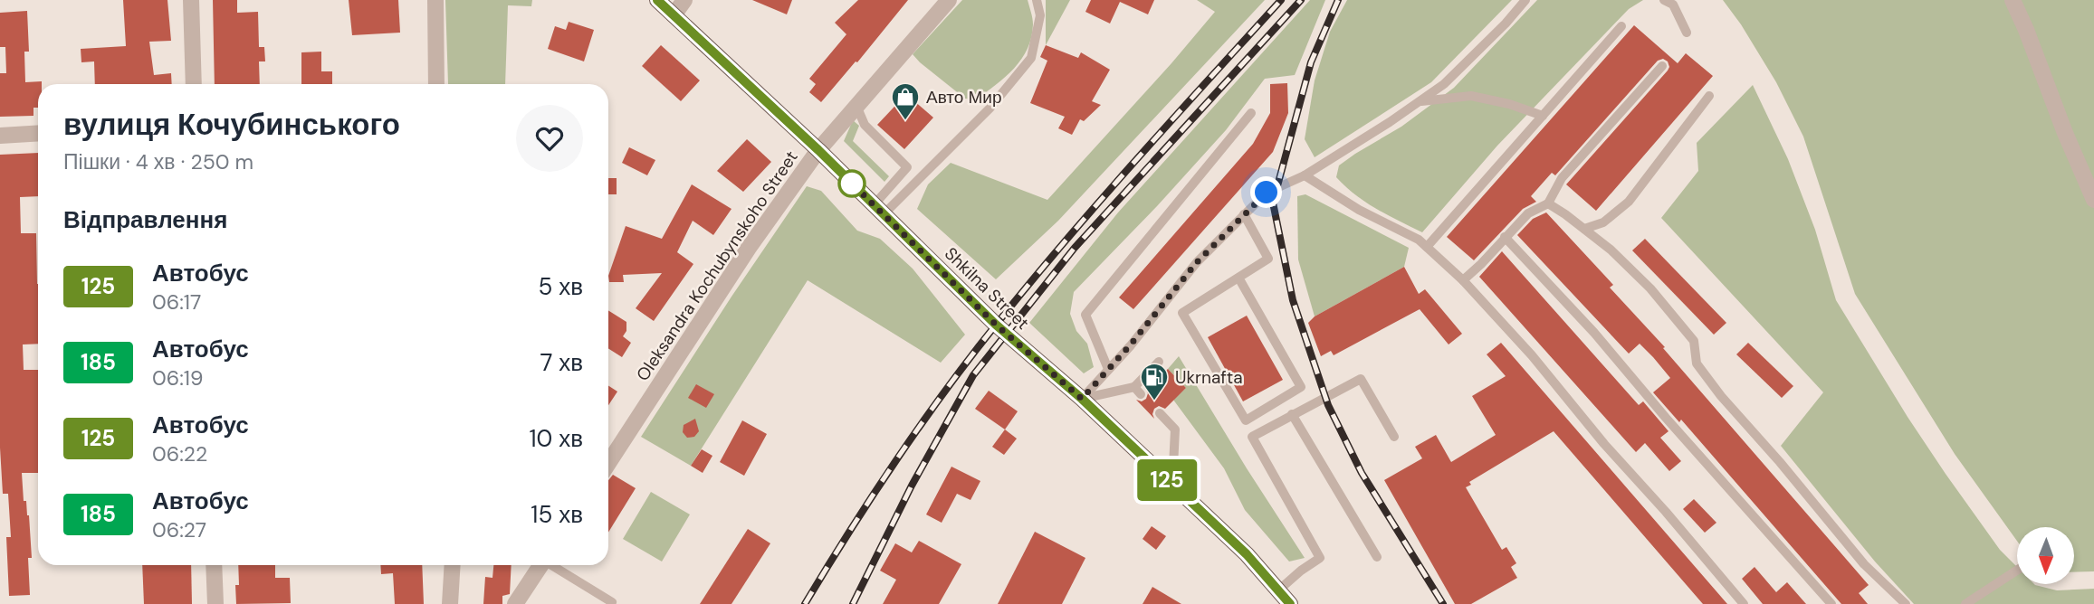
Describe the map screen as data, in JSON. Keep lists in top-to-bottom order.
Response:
{
  "streets": {
    "main road": ["Shkilna Street"],
    "street": ["Oleksandra Kochubynskoho Street"]
  },
  "crossings": [
    ["Oleksandra Kochubynskoho Street", "Shkilna Street"]
  ],
  "places": {
    "shop": ["Авто Мир"],
    "fuel station": ["Ukrnafta"]
  },
  "lines": ["bus line 125"],
  "north": "bottom",
  "page": {
    "on_map": "125",
    "heading": [
      ["вулиця Кочубинського", "Пішки · 4 хв · 250 m"],
      "Відправлення"
    ],
    "list": [
      {
        "mark": "125",
        "name": "Автобус",
        "note": "06:17",
        "value": "5 хв"
      },
      {
        "mark": "185",
        "name": "Автобус",
        "note": "06:19",
        "value": "7 хв"
      },
      {
        "mark": "125",
        "name": "Автобус",
        "note": "06:22",
        "value": "10 хв"
      },
      {
        "mark": "185",
        "name": "Автобус",
        "note": "06:27",
        "value": "15 хв"
      }
    ]
  }
}
